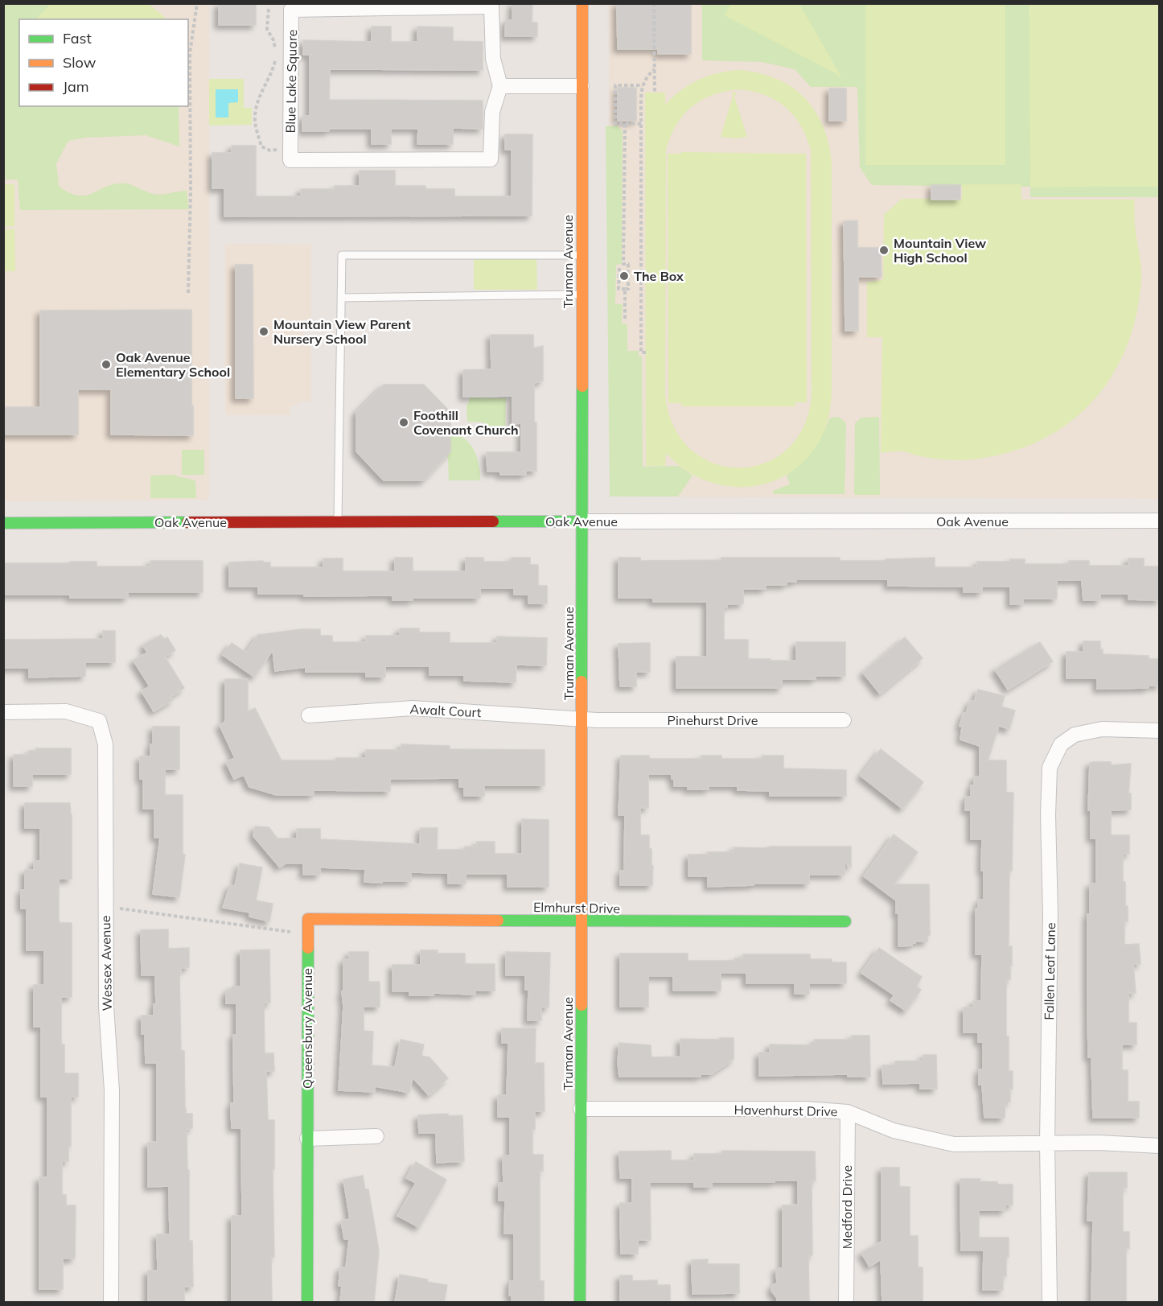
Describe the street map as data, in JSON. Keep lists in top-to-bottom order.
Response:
{
  "streets": {
    "street": [
      "Blue Lake Square",
      "Truman Avenue",
      "Oak Avenue",
      "Awalt Court",
      "Pinehurst Drive",
      "Elmhurst Drive",
      "Wessex Avenue",
      "Fallen Leaf Lane",
      "Queensbury Avenue",
      "Havenhurst Drive",
      "Medford Drive"
    ]
  },
  "crossings": [
    ["Truman Avenue", "Oak Avenue"],
    ["Truman Avenue", "Awalt Court"],
    ["Truman Avenue", "Pinehurst Drive"],
    ["Truman Avenue", "Elmhurst Drive"],
    ["Truman Avenue", "Havenhurst Drive"],
    ["Awalt Court", "Pinehurst Drive"],
    ["Elmhurst Drive", "Queensbury Avenue"],
    ["Fallen Leaf Lane", "Havenhurst Drive"],
    ["Havenhurst Drive", "Medford Drive"]
  ],
  "places": [
    "Mountain View High School",
    "The Box",
    "Mountain View Parent Nursery School",
    "Oak Avenue Elementary School",
    "Foothill Covenant Church"
  ],
  "legend": ["Fast", "Slow", "Jam"]
}
